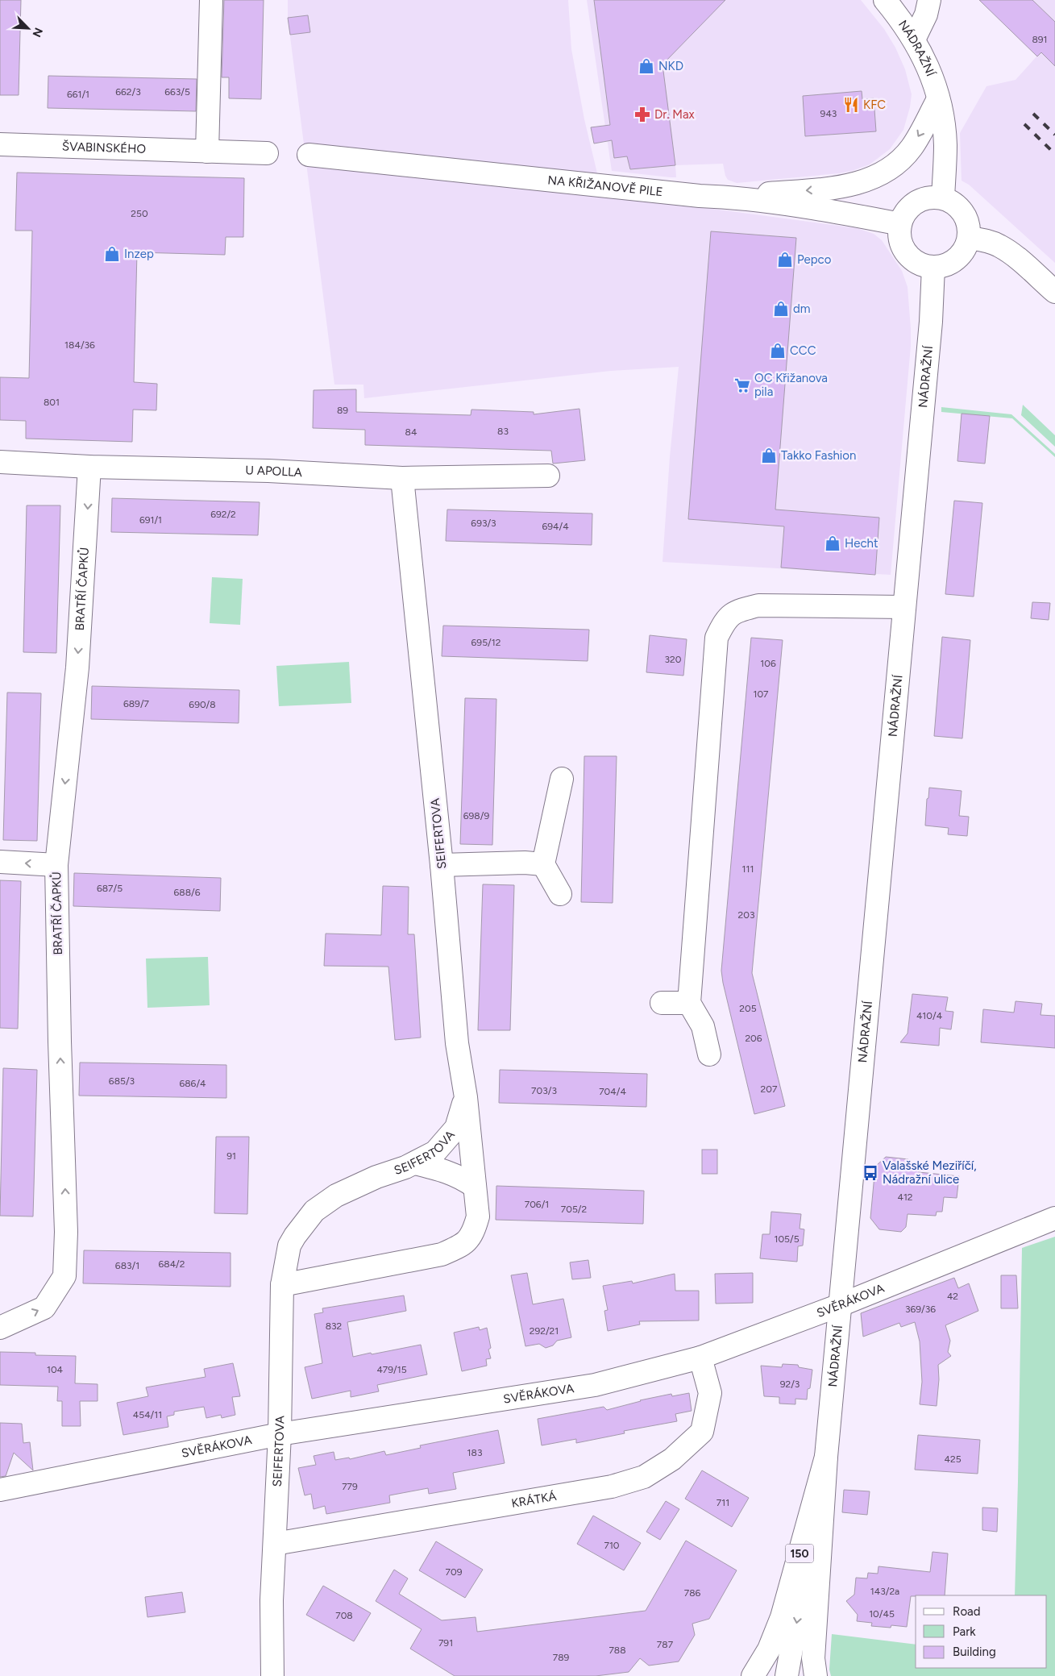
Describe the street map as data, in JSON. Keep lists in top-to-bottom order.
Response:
{
  "streets": {
    "street": [
      "NÁDRAŽNÍ",
      "ŠVABINSKÉHO",
      "NA KŘIŽANOVĚ PILE",
      "U APOLLA",
      "BRATŘÍ ČAPKŮ",
      "SEIFERTOVA",
      "SVĚRÁKOVA",
      "KRÁTKÁ",
      "150"
    ]
  },
  "crossings": [
    ["NÁDRAŽNÍ", "NA KŘIŽANOVĚ PILE"],
    ["NÁDRAŽNÍ", "SVĚRÁKOVA"],
    ["NÁDRAŽNÍ", "150"],
    ["U APOLLA", "BRATŘÍ ČAPKŮ"],
    ["U APOLLA", "SEIFERTOVA"],
    ["SEIFERTOVA", "SVĚRÁKOVA"],
    ["SEIFERTOVA", "KRÁTKÁ"],
    ["SVĚRÁKOVA", "KRÁTKÁ"]
  ],
  "places": {
    "shop": [
      "NKD",
      "Inzep",
      "Pepco",
      "dm",
      "CCC",
      "Takko Fashion",
      "Hecht"
    ],
    "restaurant": ["KFC"],
    "pharmacy": ["Dr. Max"],
    "supermarket": ["OC Křižanova pila"],
    "bus stop": ["Valašské Meziříčí, Nádražní ulice"]
  },
  "house_numbers": [
    "891",
    "662/3",
    "663/5",
    "661/1",
    "943",
    "250",
    "184/36",
    "801",
    "89",
    "83",
    "84",
    "692/2",
    "691/1",
    "693/3",
    "694/4",
    "695/12",
    "320",
    "106",
    "107",
    "689/7",
    "690/8",
    "698/9",
    "111",
    "687/5",
    "688/6",
    "203",
    "205",
    "410/4",
    "206",
    "685/3",
    "686/4",
    "207",
    "703/3",
    "704/4",
    "91",
    "412",
    "706/1",
    "705/2",
    "105/5",
    "684/2",
    "683/1",
    "42",
    "369/36",
    "832",
    "292/21",
    "104",
    "479/15",
    "92/3",
    "454/11",
    "183",
    "425",
    "779",
    "711",
    "710",
    "709",
    "143/2a",
    "786",
    "10/45",
    "708",
    "791",
    "787",
    "788",
    "789"
  ],
  "legend": ["Road", "Park", "Building"],
  "north": "bottom right"
}
